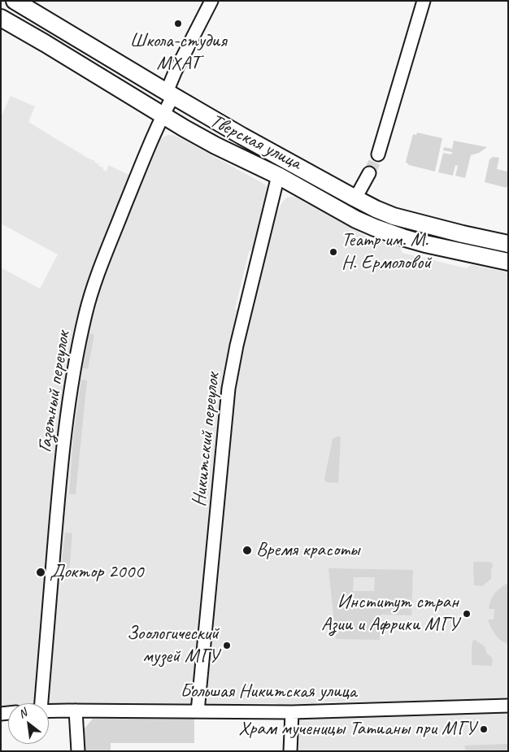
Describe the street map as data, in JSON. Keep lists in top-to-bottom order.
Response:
{
  "streets": {
    "main road": ["Тверская улица"],
    "street": ["Газетный переулок", "Никитский переулок", "Большая Никитская улица"]
  },
  "crossings": [
    ["Тверская улица", "Газетный переулок"],
    ["Тверская улица", "Никитский переулок"],
    ["Никитский переулок", "Большая Никитская улица"]
  ],
  "places": [
    "Школа-студия МХАТ",
    "Театр им. М. Н. Ермоловой",
    "Время красоты",
    "Доктор 2000",
    "Институт стран Азии и Африки МГУ",
    "Зоологический музей МГУ",
    "Храм мученицы Татианы при МГУ"
  ],
  "north": "top left"
}
